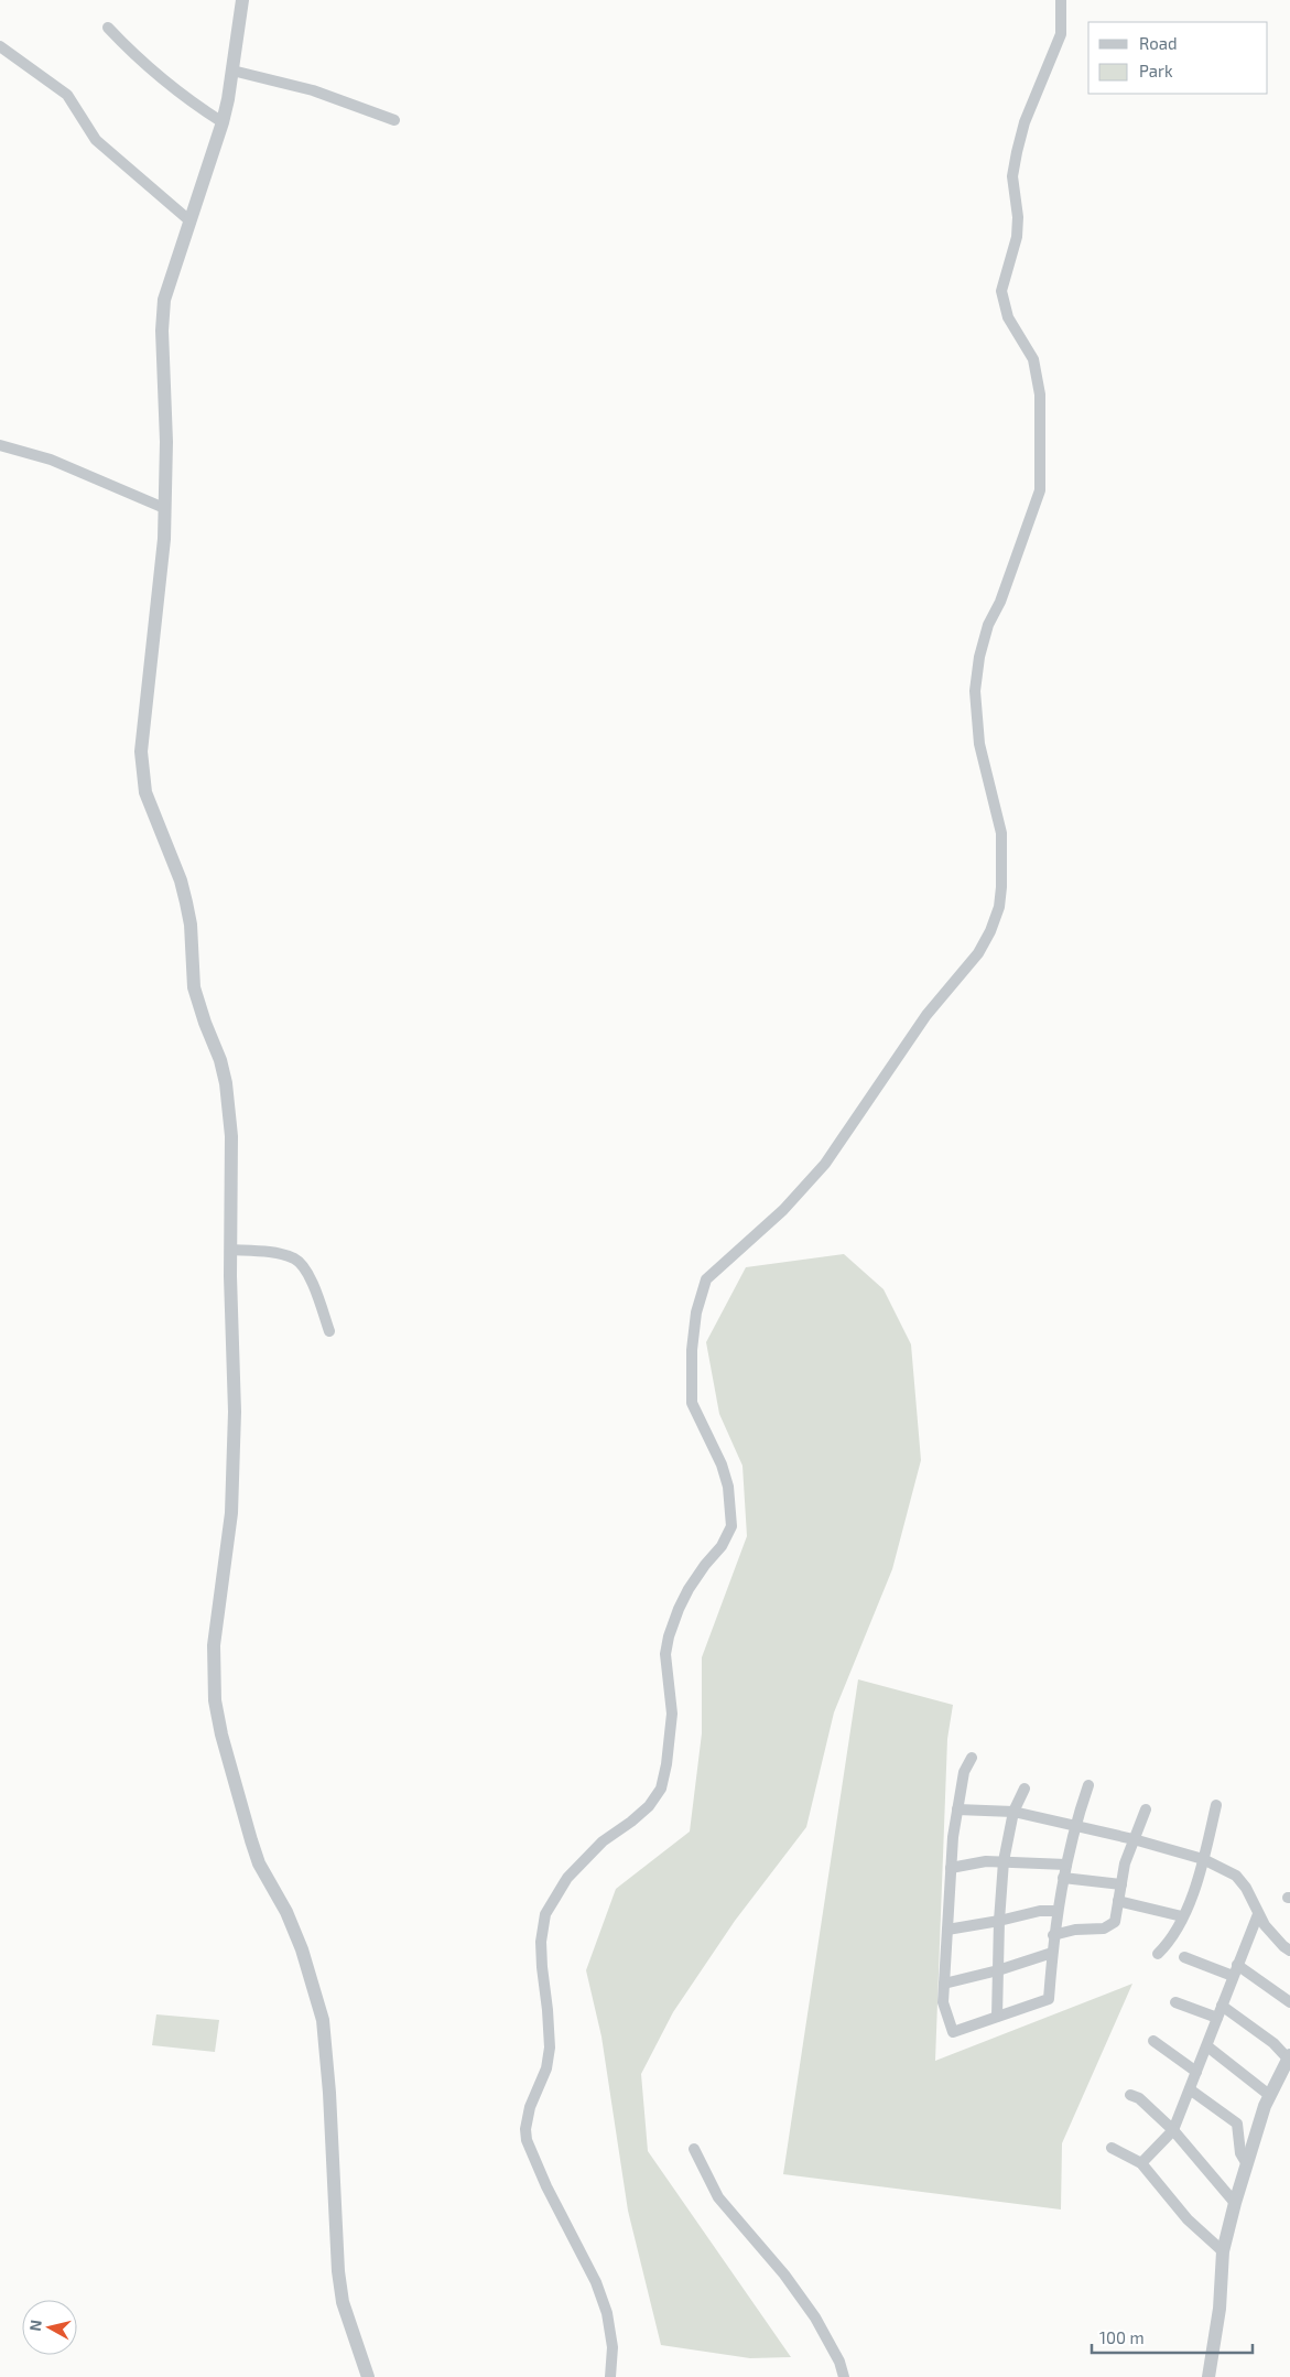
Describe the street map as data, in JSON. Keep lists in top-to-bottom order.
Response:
{
  "legend": ["Road", "Park"],
  "scale_bar": "100 m",
  "north": "left"
}
